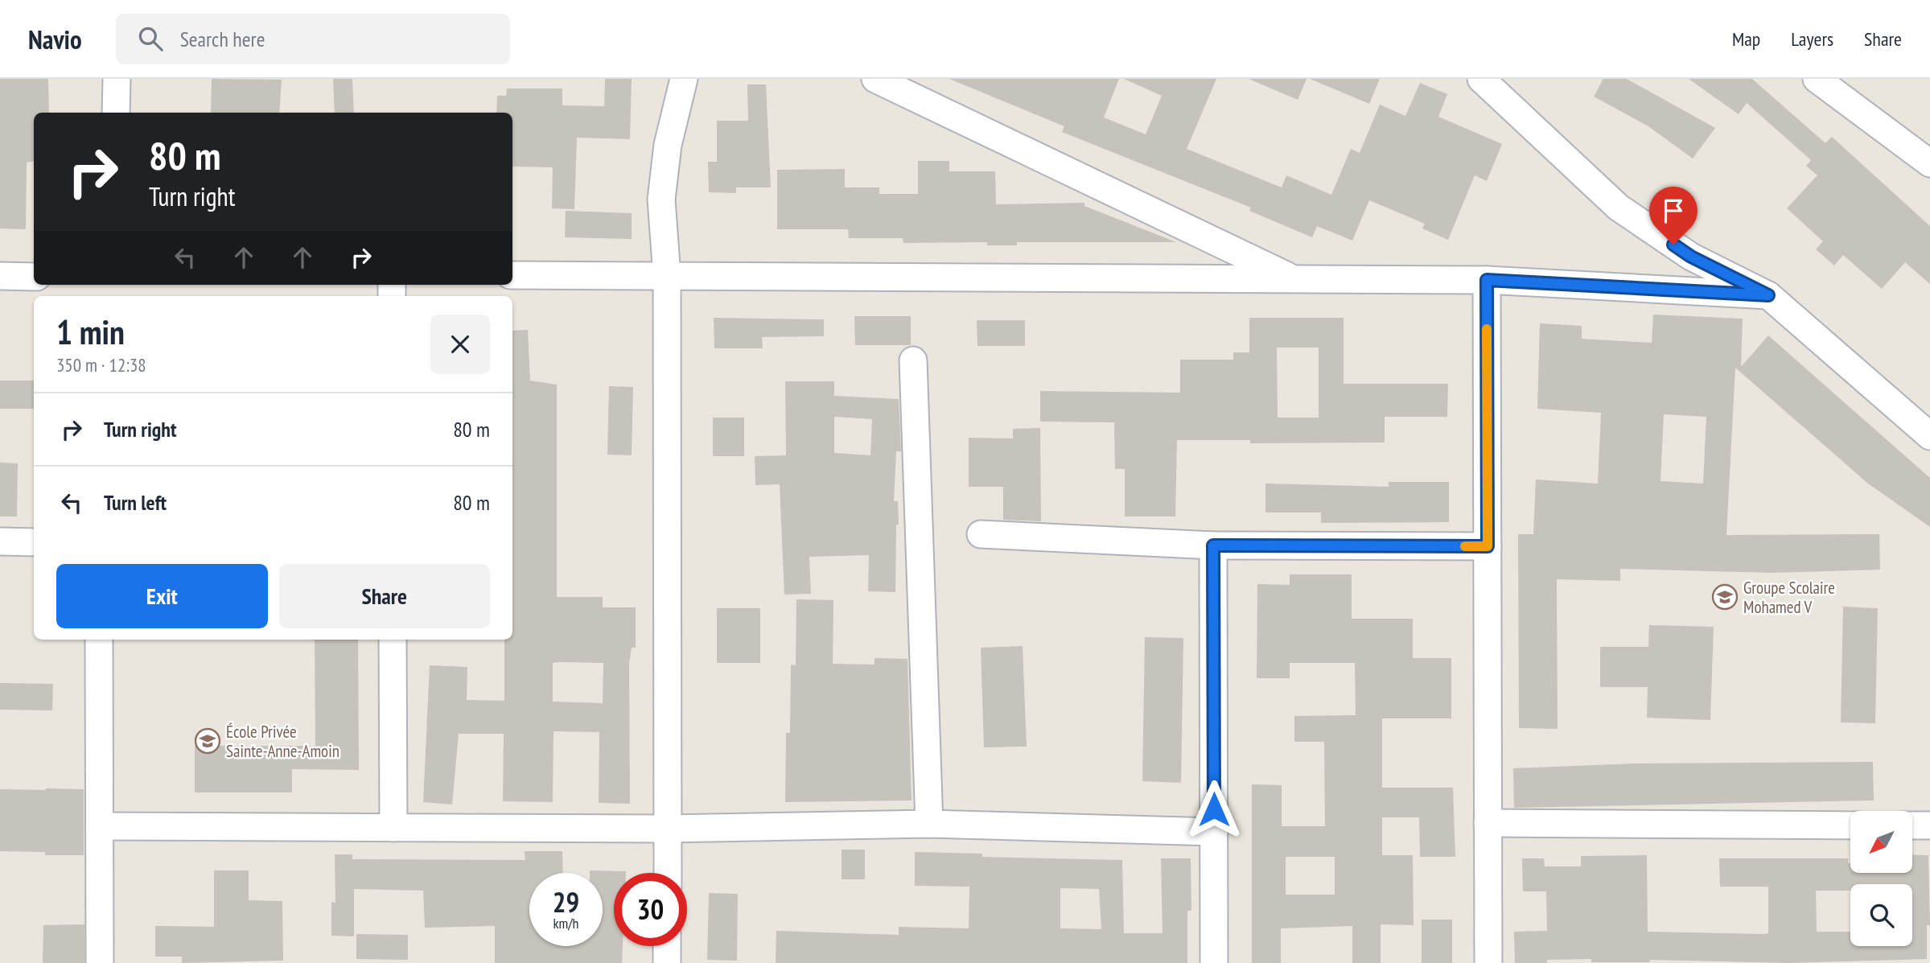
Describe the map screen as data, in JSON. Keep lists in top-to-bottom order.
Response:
{
  "places": {
    "school or university": ["Groupe Scolaire Mohamed V", "École Privée Sainte-Anne-Amoin"]
  },
  "north": "bottom left",
  "page": {
    "header": "Navio",
    "search": "Search here",
    "nav": ["Map", "Layers", "Share"],
    "turn": ["80 m", "Turn right"],
    "heading": ["1 min", "350 m · 12:38"],
    "list": [
      {
        "name": "Turn right",
        "value": "80 m"
      },
      {
        "name": "Turn left",
        "value": "80 m"
      }
    ],
    "buttons": ["Exit", "Share"],
    "speed": "29 km/h",
    "limit": "30"
  }
}
